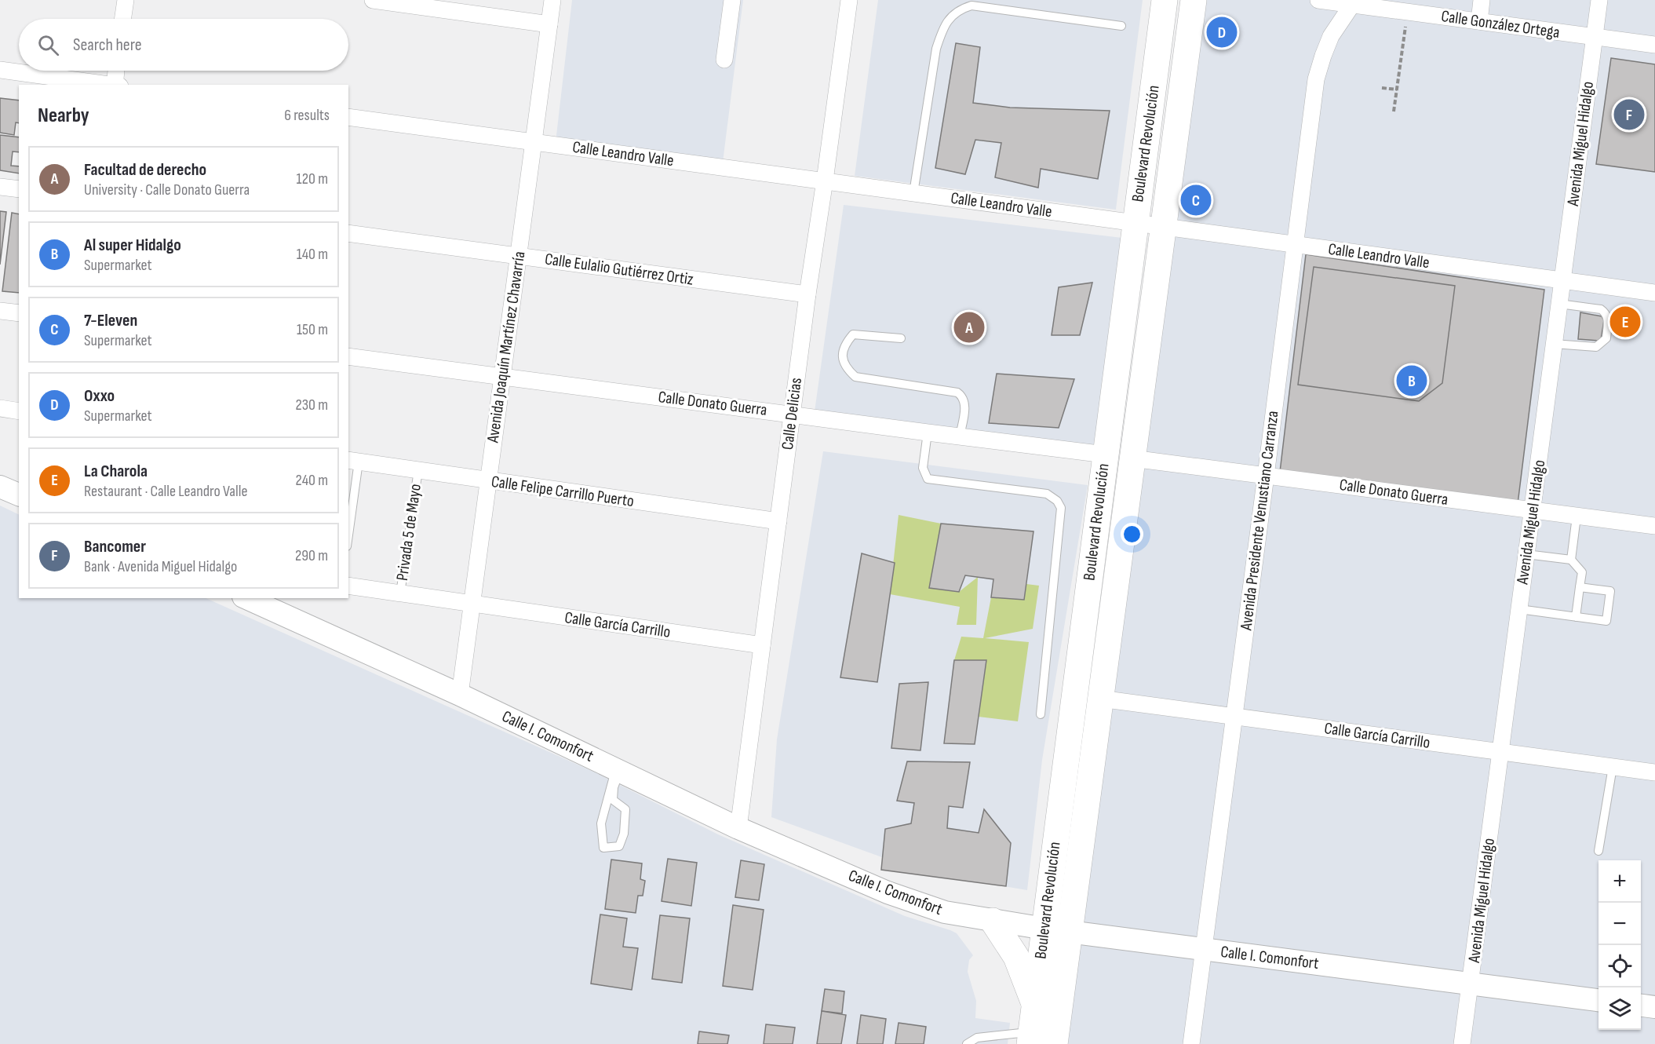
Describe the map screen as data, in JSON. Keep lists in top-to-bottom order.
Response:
{
  "streets": {
    "main road": ["Boulevard Revolución", "Calle I. Comonfort"],
    "street": [
      "Calle González Ortega",
      "Avenida Miguel Hidalgo",
      "Calle Leandro Valle",
      "Calle Eulalio Gutiérrez Ortiz",
      "Avenida Joaquín Martínez Chavarría",
      "Calle Donato Guerra",
      "Calle Delicias",
      "Calle Felipe Carrillo Puerto",
      "Avenida Presidente Venustiano Carranza",
      "Calle García Carrillo"
    ],
    "lane": ["Privada 5 de Mayo"]
  },
  "crossings": [
    ["Calle González Ortega", "Avenida Miguel Hidalgo"],
    ["Calle González Ortega", "Avenida Presidente Venustiano Carranza"],
    ["Boulevard Revolución", "Calle Leandro Valle"],
    ["Boulevard Revolución", "Calle Donato Guerra"],
    ["Boulevard Revolución", "Calle I. Comonfort"],
    ["Avenida Miguel Hidalgo", "Calle Leandro Valle"],
    ["Avenida Miguel Hidalgo", "Calle Donato Guerra"],
    ["Avenida Miguel Hidalgo", "Calle García Carrillo"],
    ["Avenida Miguel Hidalgo", "Calle I. Comonfort"],
    ["Calle Leandro Valle", "Avenida Joaquín Martínez Chavarría"],
    ["Calle Leandro Valle", "Calle Delicias"],
    ["Calle Leandro Valle", "Avenida Presidente Venustiano Carranza"],
    ["Calle Eulalio Gutiérrez Ortiz", "Avenida Joaquín Martínez Chavarría"],
    ["Calle Eulalio Gutiérrez Ortiz", "Calle Delicias"],
    ["Avenida Joaquín Martínez Chavarría", "Calle Donato Guerra"],
    ["Avenida Joaquín Martínez Chavarría", "Calle Felipe Carrillo Puerto"],
    ["Avenida Joaquín Martínez Chavarría", "Calle García Carrillo"],
    ["Avenida Joaquín Martínez Chavarría", "Calle I. Comonfort"],
    ["Calle Donato Guerra", "Calle Delicias"],
    ["Calle Donato Guerra", "Avenida Presidente Venustiano Carranza"],
    ["Calle Delicias", "Calle Felipe Carrillo Puerto"],
    ["Calle Delicias", "Calle García Carrillo"],
    ["Calle Delicias", "Calle I. Comonfort"],
    ["Calle Felipe Carrillo Puerto", "Privada 5 de Mayo"],
    ["Avenida Presidente Venustiano Carranza", "Calle García Carrillo"],
    ["Avenida Presidente Venustiano Carranza", "Calle I. Comonfort"],
    ["Privada 5 de Mayo", "Calle García Carrillo"]
  ],
  "page": {
    "pins": [
      "D",
      "F",
      "C",
      "E",
      "A",
      "B"
    ],
    "search": "Search here",
    "heading": ["Nearby", "6 results"],
    "list": [
      {
        "mark": "A",
        "name": "Facultad de derecho",
        "note": "University · Calle Donato Guerra",
        "value": "120 m"
      },
      {
        "mark": "B",
        "name": "Al super Hidalgo",
        "note": "Supermarket",
        "value": "140 m"
      },
      {
        "mark": "C",
        "name": "7-Eleven",
        "note": "Supermarket",
        "value": "150 m"
      },
      {
        "mark": "D",
        "name": "Oxxo",
        "note": "Supermarket",
        "value": "230 m"
      },
      {
        "mark": "E",
        "name": "La Charola",
        "note": "Restaurant · Calle Leandro Valle",
        "value": "240 m"
      },
      {
        "mark": "F",
        "name": "Bancomer",
        "note": "Bank · Avenida Miguel Hidalgo",
        "value": "290 m"
      }
    ],
    "map_buttons": ["+", "−"]
  }
}
